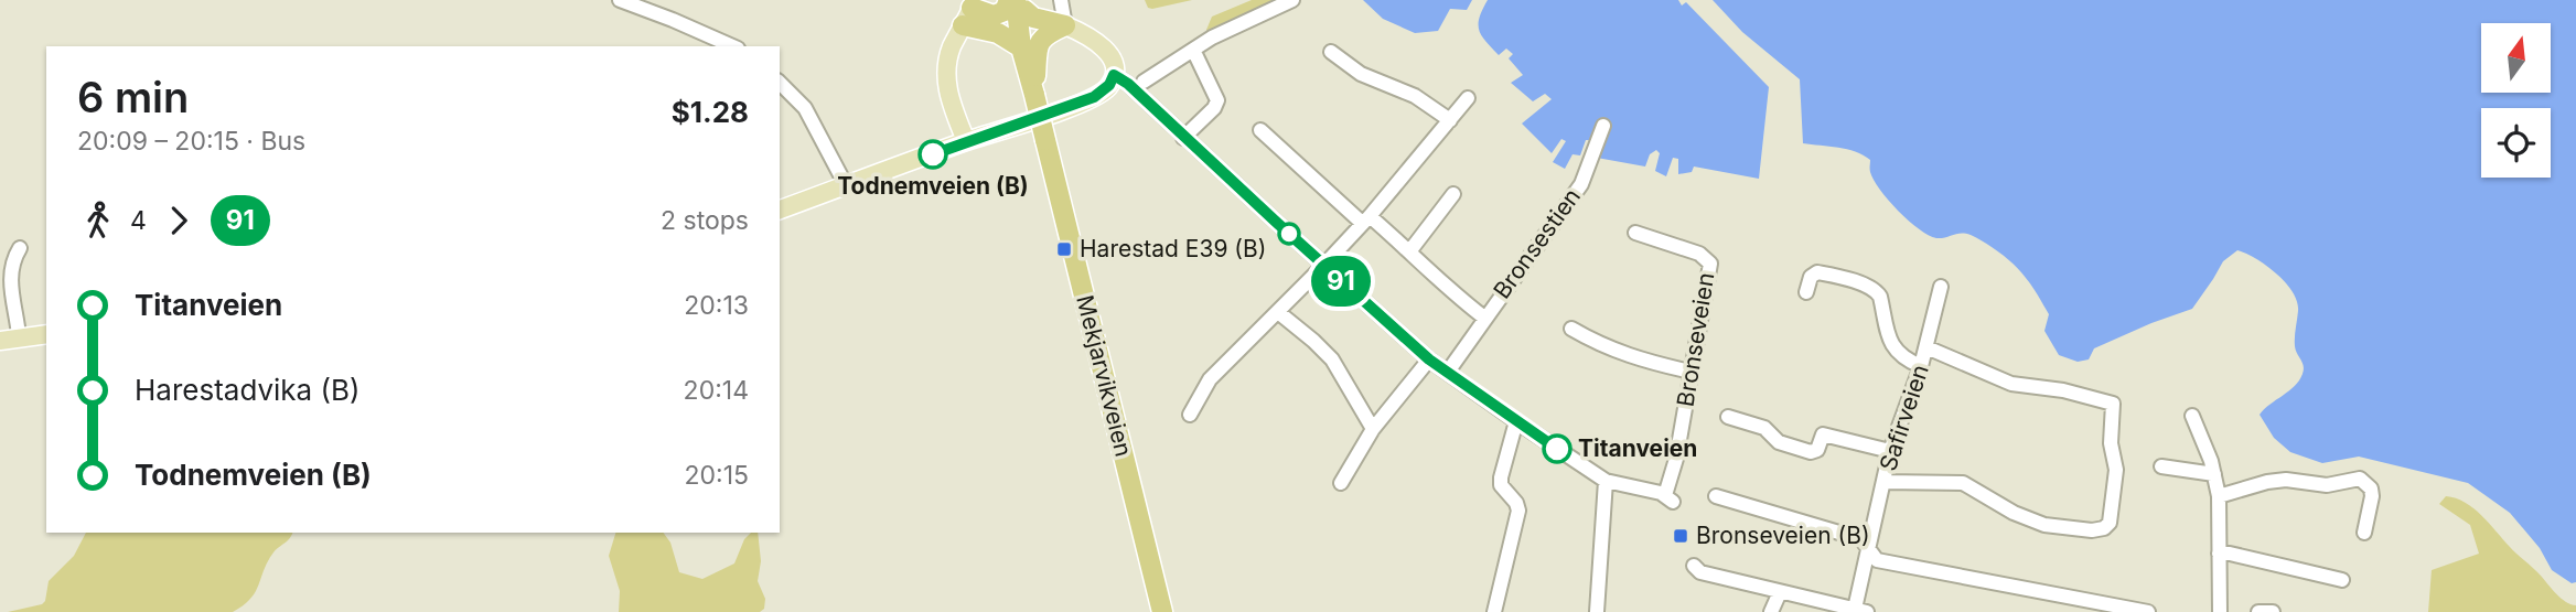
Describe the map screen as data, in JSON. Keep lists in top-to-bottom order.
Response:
{
  "streets": {
    "highway": ["Mekjarvikveien"],
    "street": ["Bronsestien", "Bronseveien", "Safirveien"]
  },
  "crossings": [
    ["Bronsestien", "Bronseveien"]
  ],
  "places": {
    "other": ["Todnemveien (B)", "Titanveien"],
    "transit": ["Harestad E39 (B)", "Bronseveien (B)"]
  },
  "lines": ["bus line 91"],
  "north": "top",
  "page": {
    "on_map": "91",
    "heading": ["6 min", "20:09 – 20:15 · Bus", "$1.28"],
    "legs": ["4", "91", "2 stops"],
    "list": [
      {
        "name": "Titanveien",
        "value": "20:13"
      },
      {
        "name": "Harestadvika (B)",
        "value": "20:14"
      },
      {
        "name": "Todnemveien (B)",
        "value": "20:15"
      }
    ]
  }
}
